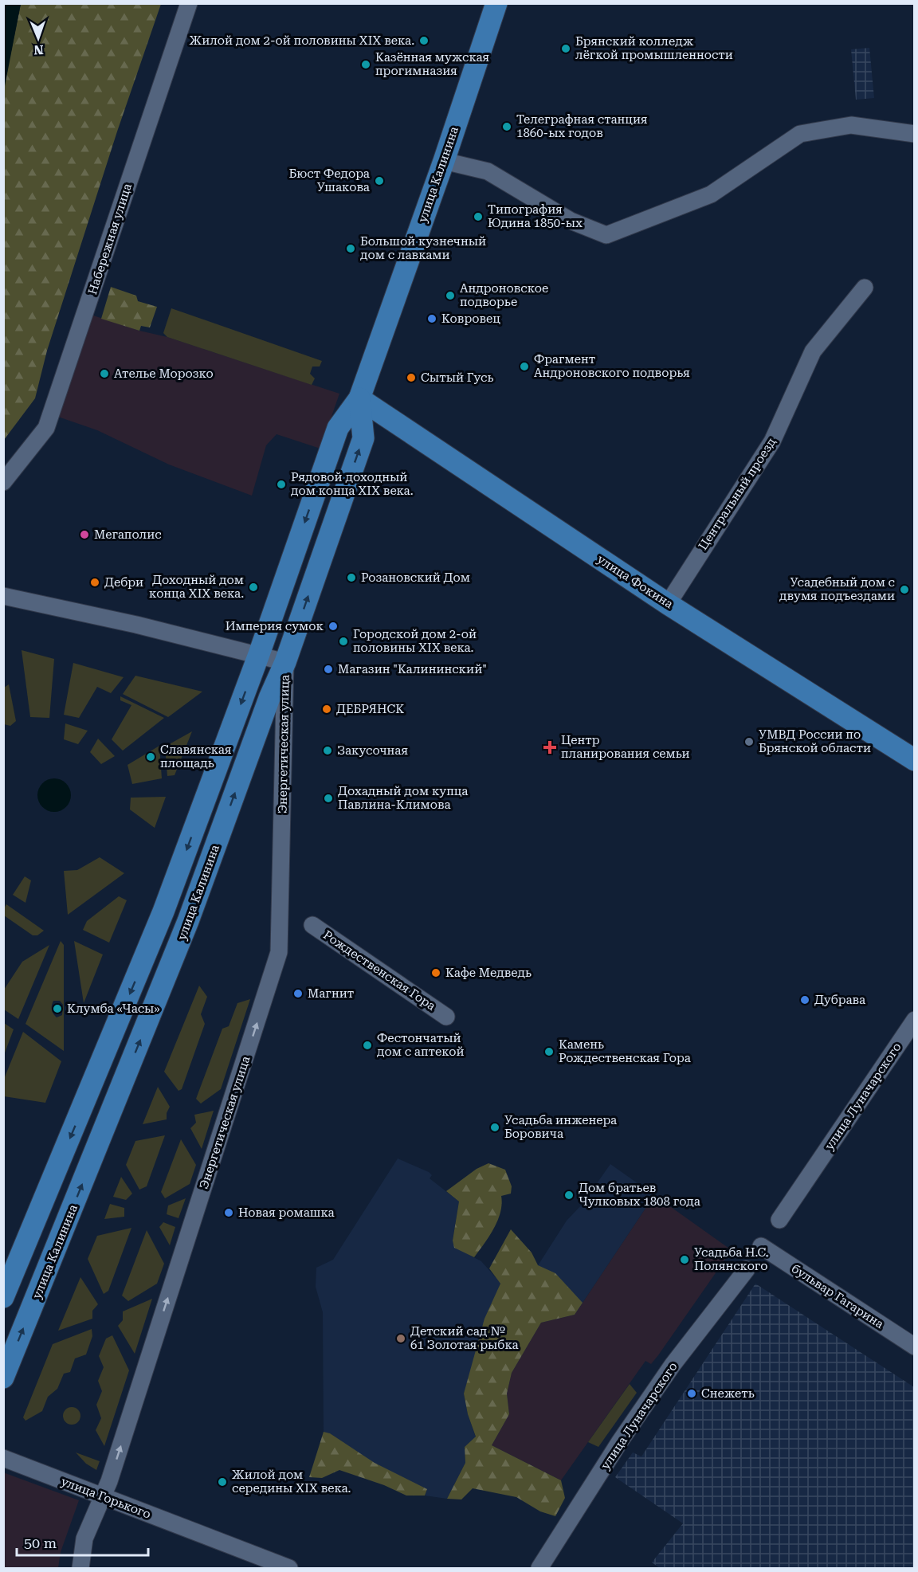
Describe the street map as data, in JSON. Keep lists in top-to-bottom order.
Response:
{
  "streets": {
    "main road": ["улица Калинина", "улица Фокина"],
    "street": [
      "Набережная улица",
      "Центральный проезд",
      "Энергетическая улица",
      "Рождественская Гора",
      "улица Луначарского",
      "бульвар Гагарина",
      "улица Горького"
    ]
  },
  "crossings": [
    ["улица Калинина", "улица Фокина"],
    ["улица Калинина", "Энергетическая улица"],
    ["Центральный проезд", "улица Фокина"],
    ["Энергетическая улица", "улица Горького"]
  ],
  "one_way": ["Энергетическая улица"],
  "places": {
    "other": [
      "Жилой дом 2-ой половины XIX века.",
      "Брянский колледж лёгкой промышленности",
      "Казённая мужская прогимназия",
      "Телеграфная станция 1860-ых годов",
      "Бюст Федора Ушакова",
      "Типография Юдина 1850-ых",
      "Большой кузнечный дом с лавками",
      "Андроновское подворье",
      "Ковровец",
      "Фрагмент Андроновского подворья",
      "Ателье Морозко",
      "Сытый Гусь",
      "Рядовой доходный дом конца XIX века.",
      "Мегаполис",
      "Розановский Дом",
      "Дебри",
      "Доходный дом конца XIX века.",
      "Усадебный дом с двумя подъездами",
      "Империя сумок",
      "Городской дом 2-ой половины XIX века.",
      "Магазин \"Калининский\"",
      "ДЕБРЯНСК",
      "УМВД России по Брянской области",
      "Закусочная",
      "Славянская площадь",
      "Дохадный дом купца Павлина-Климова",
      "Кафе Медведь",
      "Магнит",
      "Дубрава",
      "Клумба «Часы»",
      "Фестончатый дом с аптекой",
      "Камень Рождественская Гора",
      "Усадьба инженера Боровича",
      "Дом братьев Чулковых 1808 года",
      "Новая ромашка",
      "Усадьба Н.С. Полянского",
      "Детский сад № 61 Золотая рыбка",
      "Снежеть",
      "Жилой дом середины XIX века."
    ],
    "health": ["Центр планирования семьи"]
  },
  "scale_bar": "50 m",
  "north": "bottom"
}
